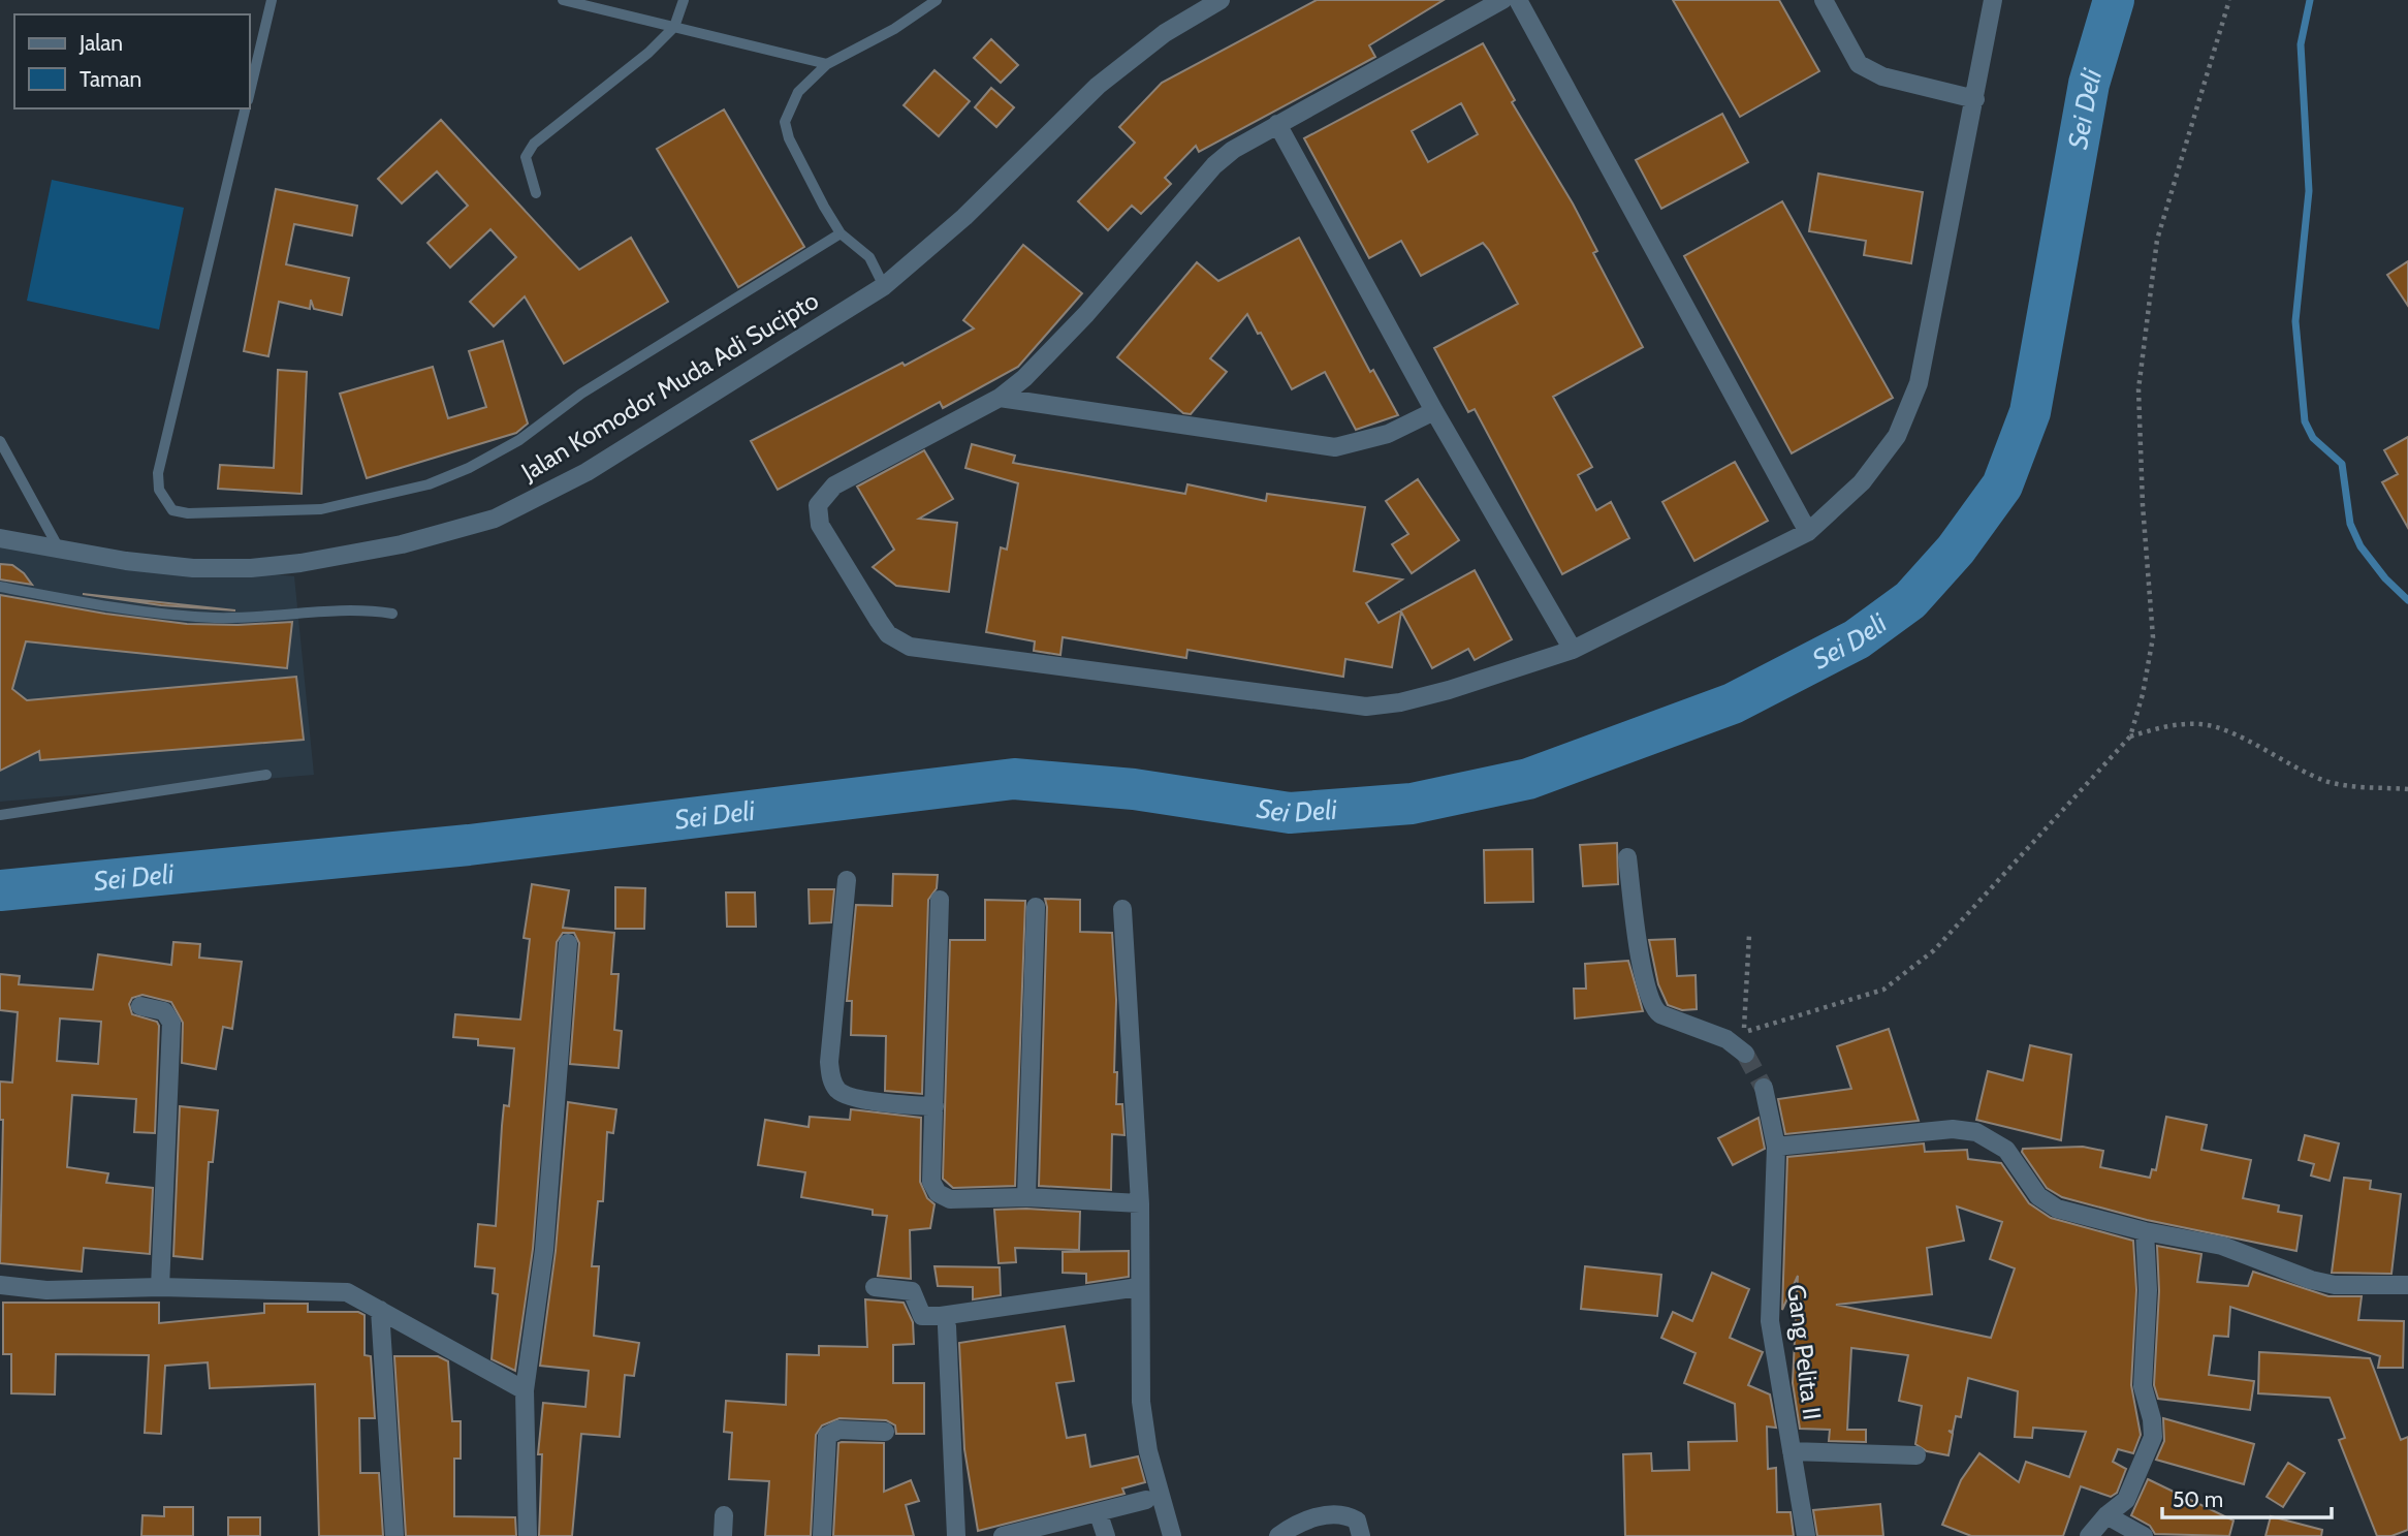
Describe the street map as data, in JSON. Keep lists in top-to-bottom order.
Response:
{
  "streets": {
    "street": ["Jalan Komodor Muda Adi Sucipto", "Gang Pelita II"]
  },
  "water": ["Sei Deli"],
  "legend": ["Jalan", "Taman"],
  "scale_bar": "50 m"
}
